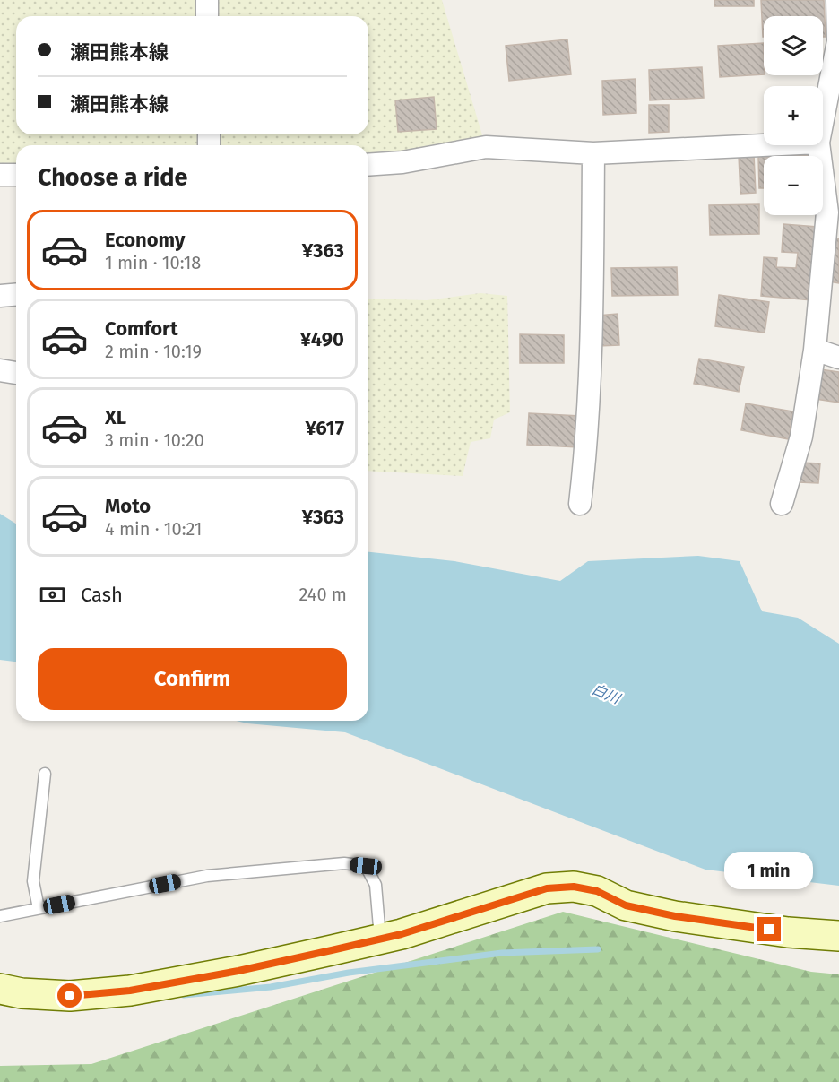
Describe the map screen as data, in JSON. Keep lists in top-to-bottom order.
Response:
{
  "water": ["白川"],
  "page": {
    "map_buttons": ["+", "−"],
    "banner": ["瀬田熊本線", "瀬田熊本線"],
    "heading": "Choose a ride",
    "list": [
      {
        "name": "Economy",
        "note": "1 min · 10:18",
        "value": "¥363"
      },
      {
        "name": "Comfort",
        "note": "2 min · 10:19",
        "value": "¥490"
      },
      {
        "name": "XL",
        "note": "3 min · 10:20",
        "value": "¥617"
      },
      {
        "name": "Moto",
        "note": "4 min · 10:21",
        "value": "¥363"
      }
    ],
    "pay": ["Cash", "240 m"],
    "buttons": "Confirm",
    "bubble": "1 min"
  }
}
